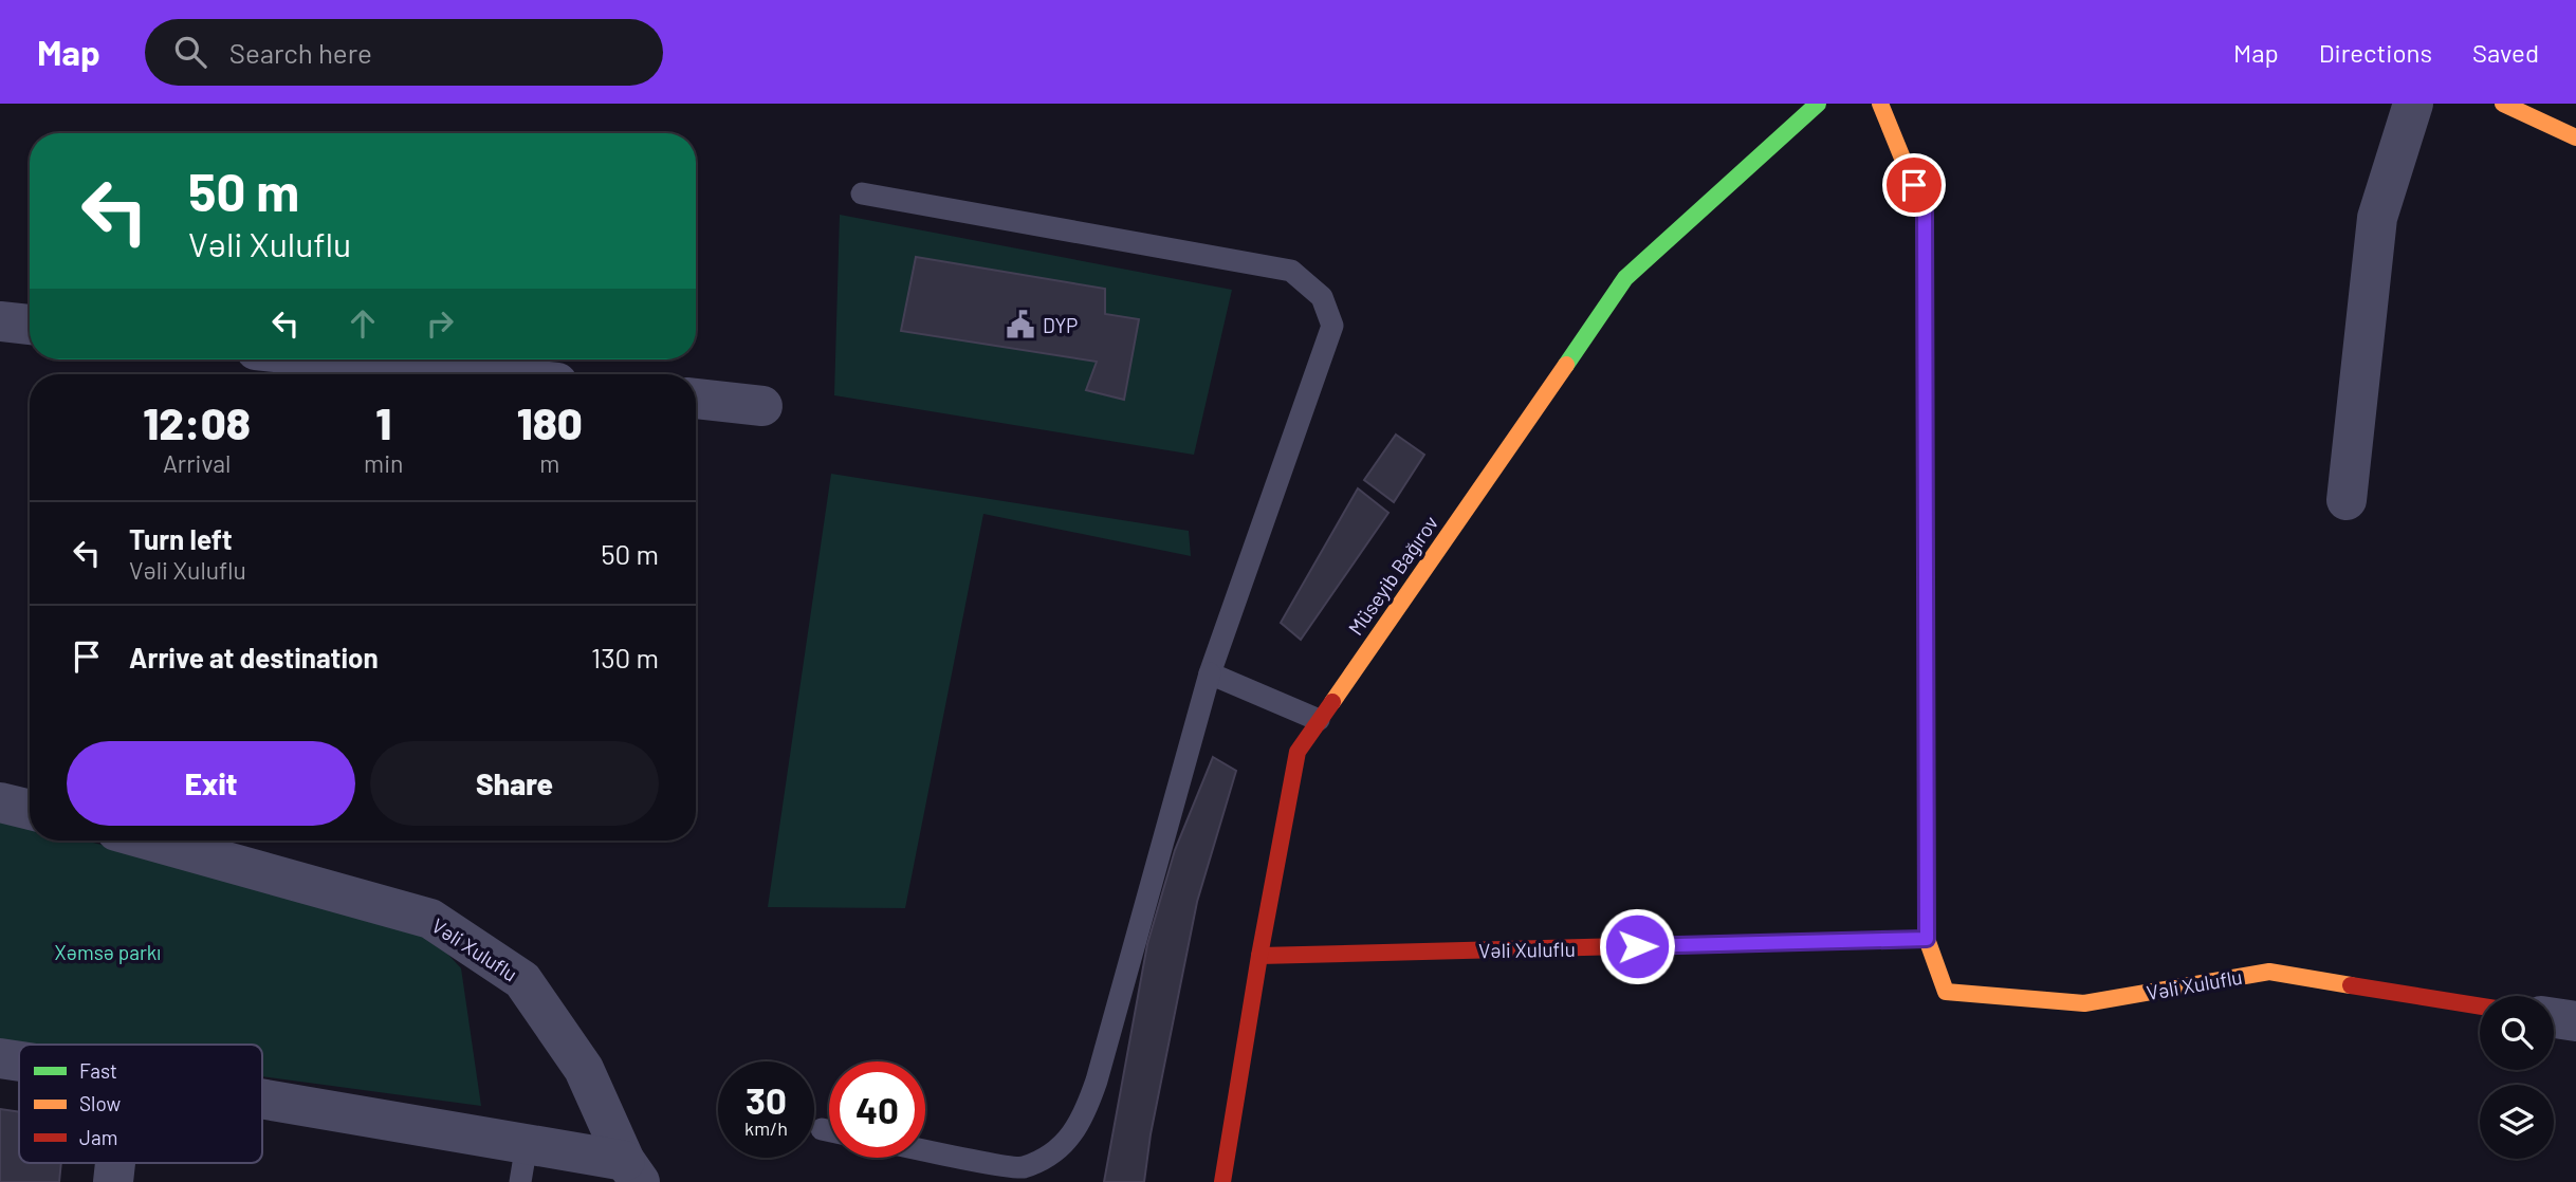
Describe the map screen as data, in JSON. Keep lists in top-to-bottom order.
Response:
{
  "streets": {
    "street": ["Müseyib Bağırov", "Vəli Xuluflu"]
  },
  "crossings": [
    ["Müseyib Bağırov", "Vəli Xuluflu"]
  ],
  "parks": ["Xəmsə parkı"],
  "places": {
    "public building": ["DYP"]
  },
  "legend": ["Fast", "Slow", "Jam"],
  "page": {
    "header": "Map",
    "search": "Search here",
    "nav": ["Map", "Directions", "Saved"],
    "turn": ["50 m", "Vəli Xuluflu"],
    "eta": [
      "12:08",
      "Arrival",
      "1",
      "min",
      "180",
      "m"
    ],
    "list": [
      {
        "name": "Turn left",
        "note": "Vəli Xuluflu",
        "value": "50 m"
      },
      {
        "name": "Arrive at destination",
        "value": "130 m"
      }
    ],
    "buttons": ["Exit", "Share"],
    "speed": "30 km/h",
    "limit": "40"
  }
}
